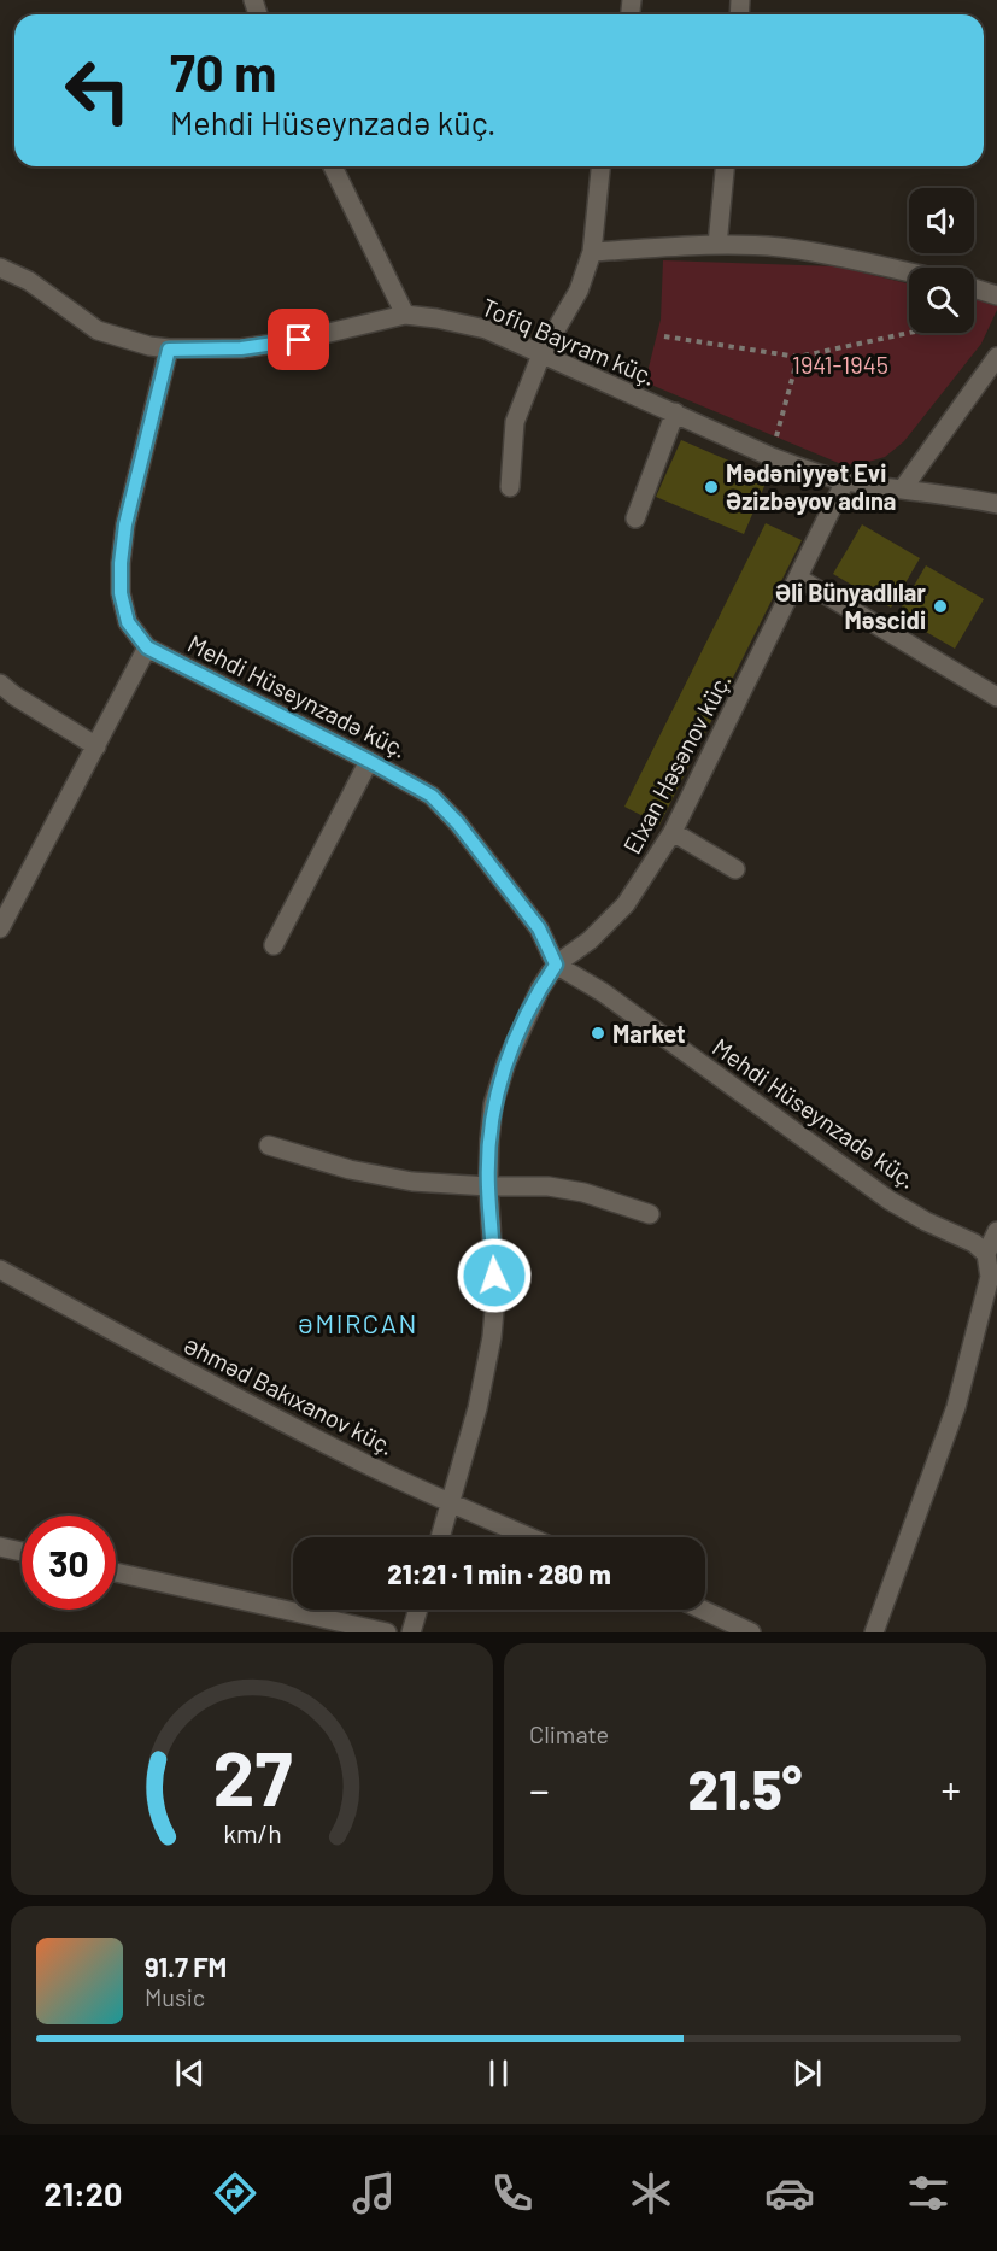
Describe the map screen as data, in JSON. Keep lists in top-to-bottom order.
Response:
{
  "streets": {
    "street": [
      "Tofiq Bayram küç.",
      "Mehdi Hüseynzadə küç.",
      "Elxan Həsənov küç.",
      "Əhməd Bakıxanov küç."
    ]
  },
  "crossings": [
    ["Tofiq Bayram küç.", "Mehdi Hüseynzadə küç."],
    ["Tofiq Bayram küç.", "Elxan Həsənov küç."],
    ["Mehdi Hüseynzadə küç.", "Elxan Həsənov küç."],
    ["Elxan Həsənov küç.", "Əhməd Bakıxanov küç."]
  ],
  "districts": ["ƏMIRCAN"],
  "parks": ["1941-1945"],
  "places": ["Mədəniyyət Evi Əzizbəyov adına", "Əli Bünyadlılar Məscidi", "Market"],
  "page": {
    "turn": ["70 m", "Mehdi Hüseynzadə küç."],
    "limit": "30",
    "trip": "21:21 · 1 min · 280 m",
    "tile": "Climate",
    "heat": ["−", "21.5°", "+"],
    "song": ["91.7 FM", "Music"],
    "tabs": "21:20",
    "gauge": ["27", "km/h"]
  }
}
